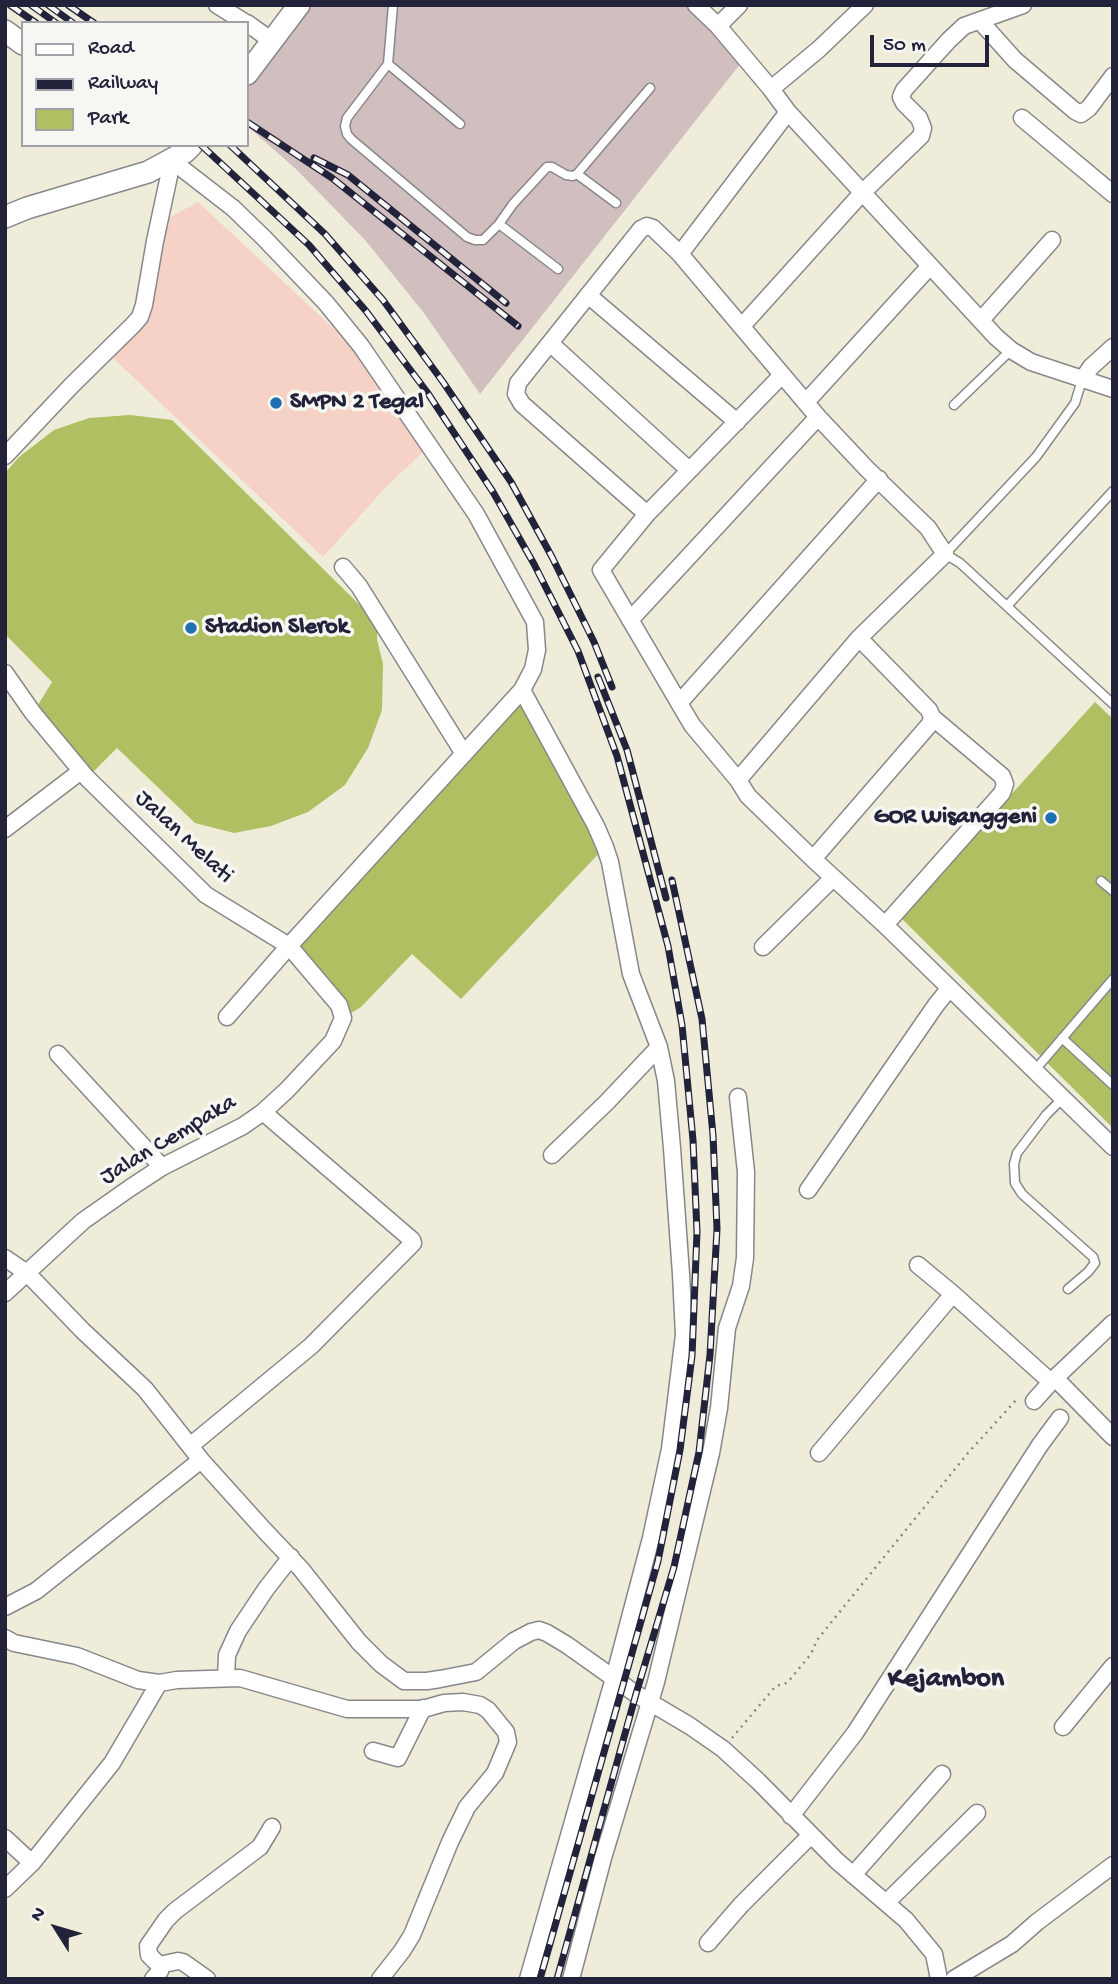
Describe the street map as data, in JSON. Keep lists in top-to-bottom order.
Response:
{
  "streets": {
    "street": ["Jalan Melati", "Jalan Cempaka"]
  },
  "crossings": [
    ["Jalan Melati", "Jalan Cempaka"]
  ],
  "districts": ["Kejambon"],
  "places": ["SMPN 2 Tegal", "Stadion Slerok", "GOR Wisanggeni"],
  "legend": ["Road", "Railway", "Park"],
  "scale_bar": "50 m",
  "north": "top left"
}
